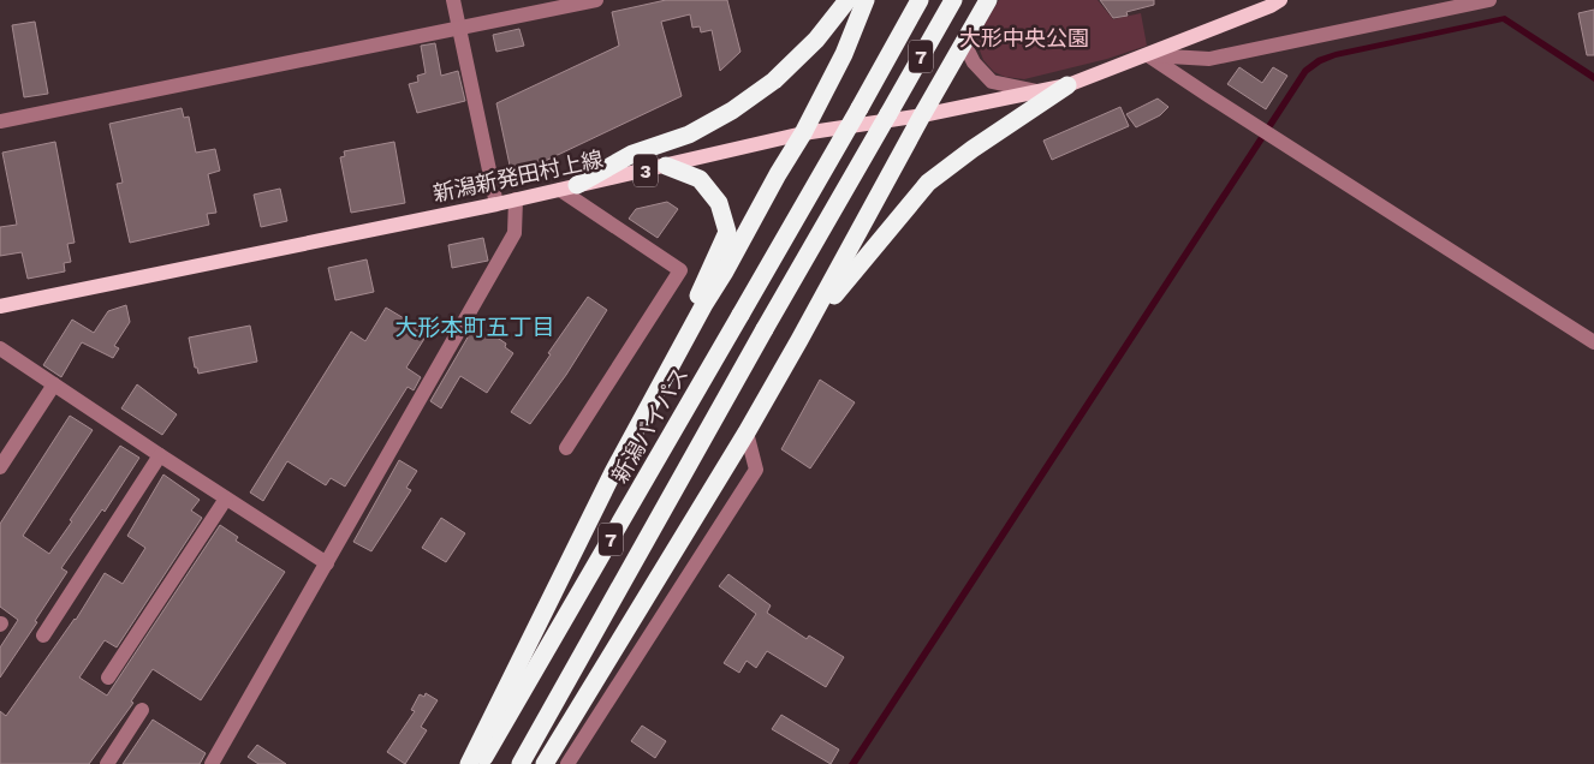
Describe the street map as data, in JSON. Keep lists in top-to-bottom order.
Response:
{
  "streets": {
    "highway": ["7", "新潟バイパス"],
    "main road": ["3", "新潟新発田村上線"]
  },
  "districts": ["大形本町五丁目"],
  "parks": ["大形中央公園"]
}
